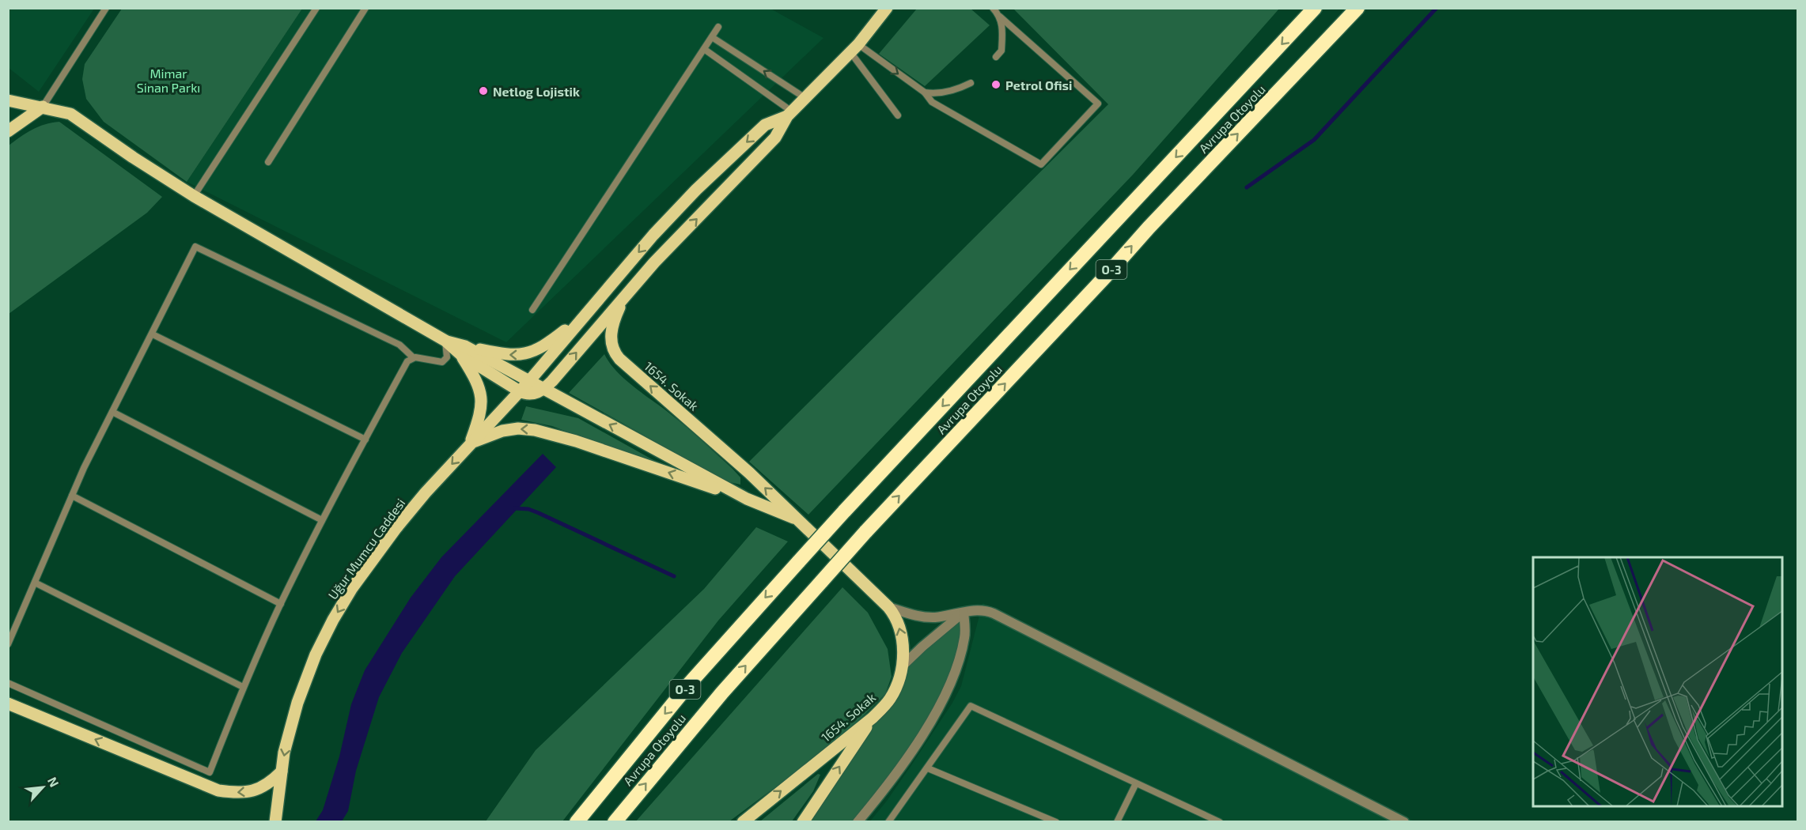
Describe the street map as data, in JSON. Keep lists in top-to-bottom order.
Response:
{
  "streets": {
    "highway": ["Avrupa Otoyolu", "O-3"],
    "main road": ["1654. Sokak", "Uğur Mumcu Caddesi"]
  },
  "crossings": [
    ["1654. Sokak", "Uğur Mumcu Caddesi"]
  ],
  "one_way": ["Uğur Mumcu Caddesi"],
  "parks": ["Mimar Sinan Parkı"],
  "places": ["Petrol Ofisi", "Netlog Lojistik"],
  "north": "top right"
}
